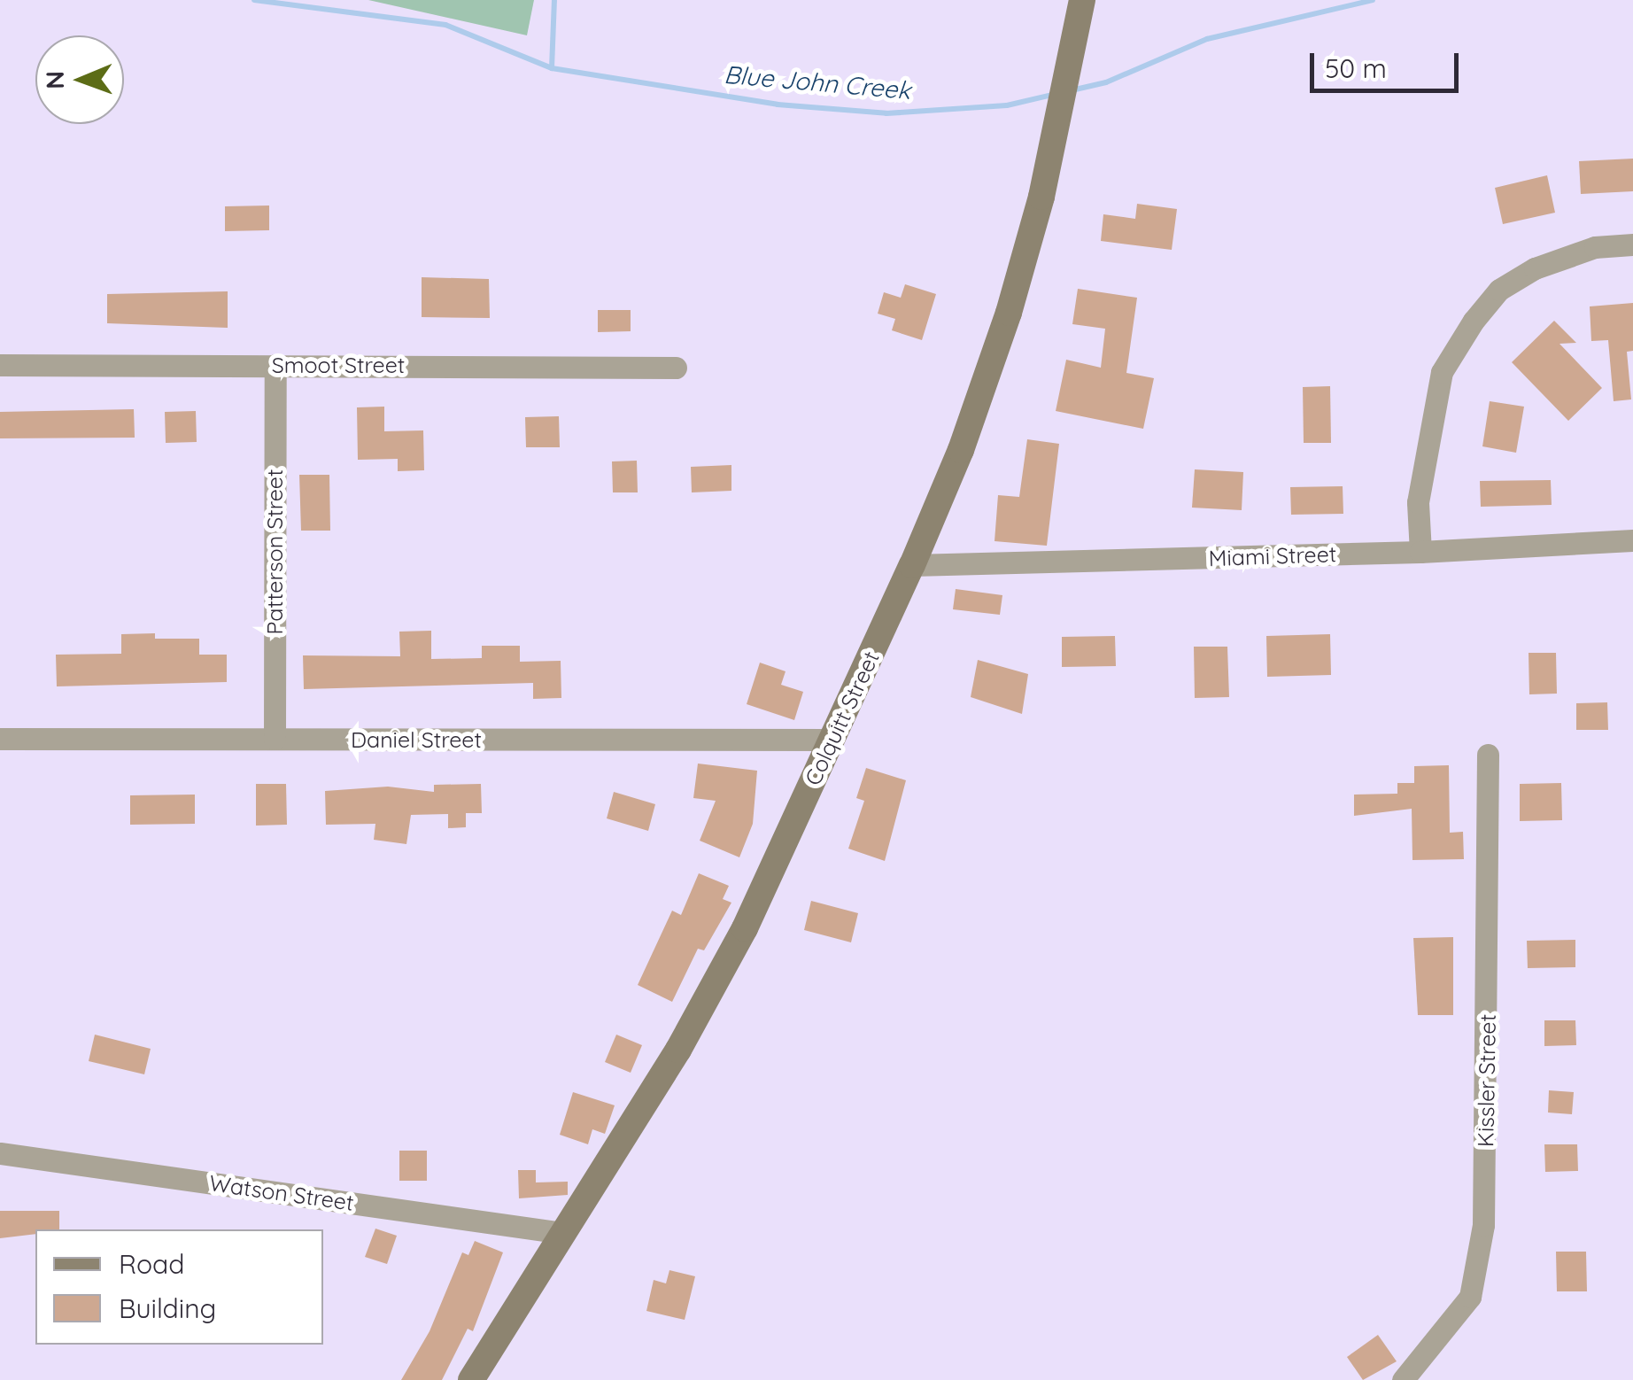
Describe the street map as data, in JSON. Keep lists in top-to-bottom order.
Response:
{
  "streets": {
    "street": [
      "Smoot Street",
      "Patterson Street",
      "Miami Street",
      "Colquitt Street",
      "Daniel Street",
      "Kissler Street",
      "Watson Street"
    ]
  },
  "crossings": [
    ["Smoot Street", "Patterson Street"],
    ["Patterson Street", "Daniel Street"],
    ["Miami Street", "Colquitt Street"],
    ["Colquitt Street", "Daniel Street"],
    ["Colquitt Street", "Watson Street"]
  ],
  "water": ["Blue John Creek"],
  "legend": ["Road", "Building"],
  "scale_bar": "50 m",
  "north": "left"
}
